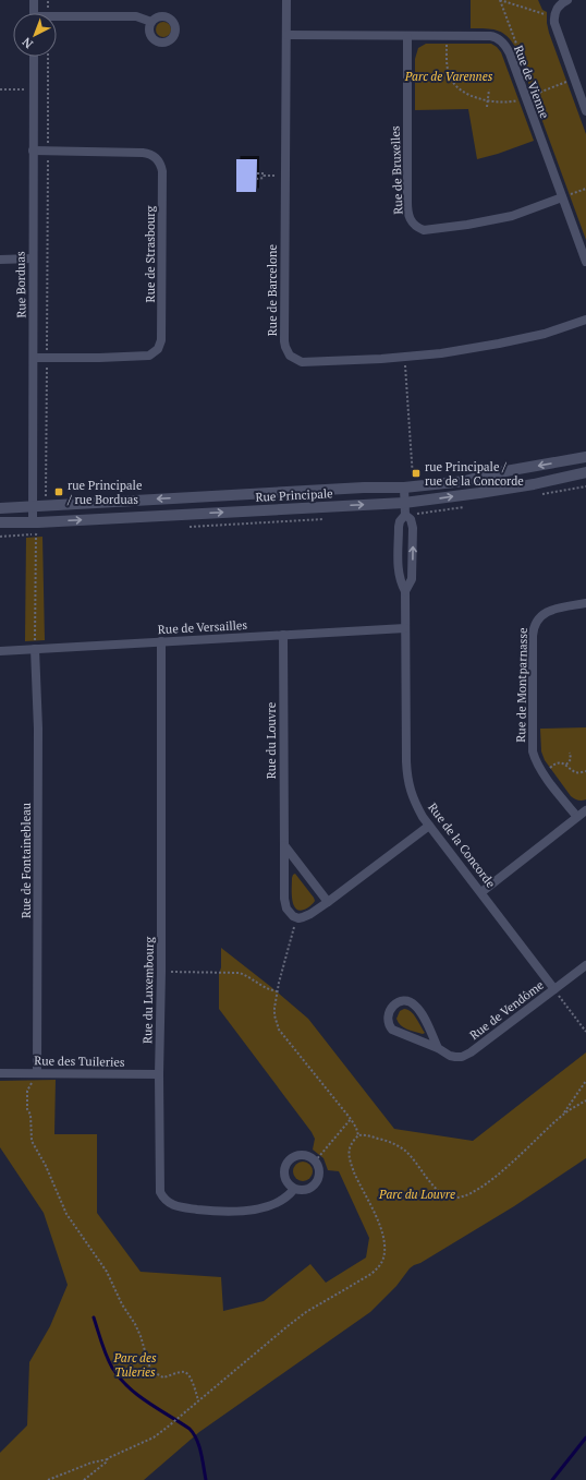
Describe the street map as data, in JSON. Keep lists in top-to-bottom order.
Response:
{
  "streets": {
    "street": [
      "Rue de Vienne",
      "Rue de Bruxelles",
      "Rue de Strasbourg",
      "Rue Borduas",
      "Rue de Barcelone",
      "Rue Principale",
      "Rue de Versailles",
      "Rue de Montparnasse",
      "Rue du Louvre",
      "Rue de la Concorde",
      "Rue de Fontainebleau",
      "Rue du Luxembourg",
      "Rue de Vendôme",
      "Rue des Tuileries"
    ]
  },
  "crossings": [
    ["Rue de Vienne", "Rue de Bruxelles"],
    ["Rue de Vienne", "Rue de Barcelone"],
    ["Rue de Strasbourg", "Rue Borduas"],
    ["Rue Borduas", "Rue Principale"],
    ["Rue Principale", "Rue de la Concorde"],
    ["Rue de Versailles", "Rue du Louvre"],
    ["Rue de Versailles", "Rue de la Concorde"],
    ["Rue de Versailles", "Rue de Fontainebleau"],
    ["Rue de Versailles", "Rue du Luxembourg"],
    ["Rue du Louvre", "Rue de la Concorde"],
    ["Rue de la Concorde", "Rue de Vendôme"],
    ["Rue de Fontainebleau", "Rue des Tuileries"],
    ["Rue du Luxembourg", "Rue des Tuileries"]
  ],
  "parks": ["Parc de Varennes", "Parc du Louvre", "Parc des Tuleries"],
  "places": {
    "transit": ["rue Principale / rue de la Concorde", "rue Principale / rue Borduas"]
  },
  "north": "bottom left"
}
